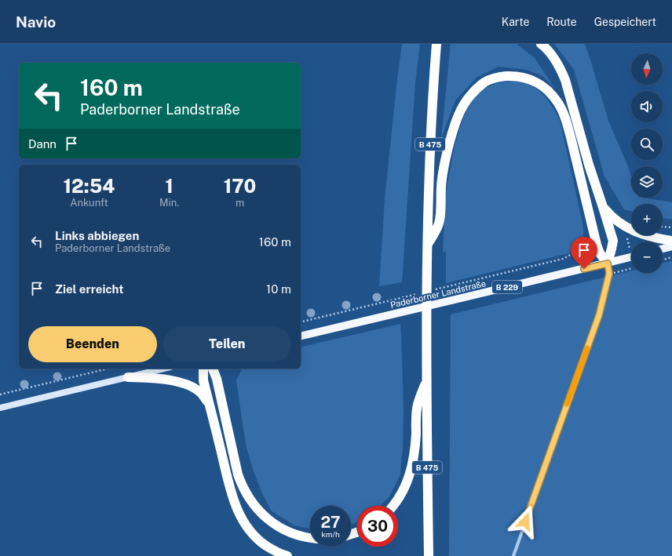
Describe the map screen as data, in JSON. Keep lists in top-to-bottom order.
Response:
{
  "streets": {
    "highway": ["B 475"],
    "main road": ["B 229", "Paderborner Landstraße"]
  },
  "north": "bottom",
  "page": {
    "header": "Navio",
    "nav": ["Karte", "Route", "Gespeichert"],
    "map_buttons": ["+", "−"],
    "turn": ["160 m", "Paderborner Landstraße"],
    "then": "Dann",
    "eta": [
      "12:54",
      "Ankunft",
      "1",
      "Min.",
      "170",
      "m"
    ],
    "list": [
      {
        "name": "Links abbiegen",
        "note": "Paderborner Landstraße",
        "value": "160 m"
      },
      {
        "name": "Ziel erreicht",
        "value": "10 m"
      }
    ],
    "buttons": ["Beenden", "Teilen"],
    "speed": "27 km/h",
    "limit": "30"
  }
}
